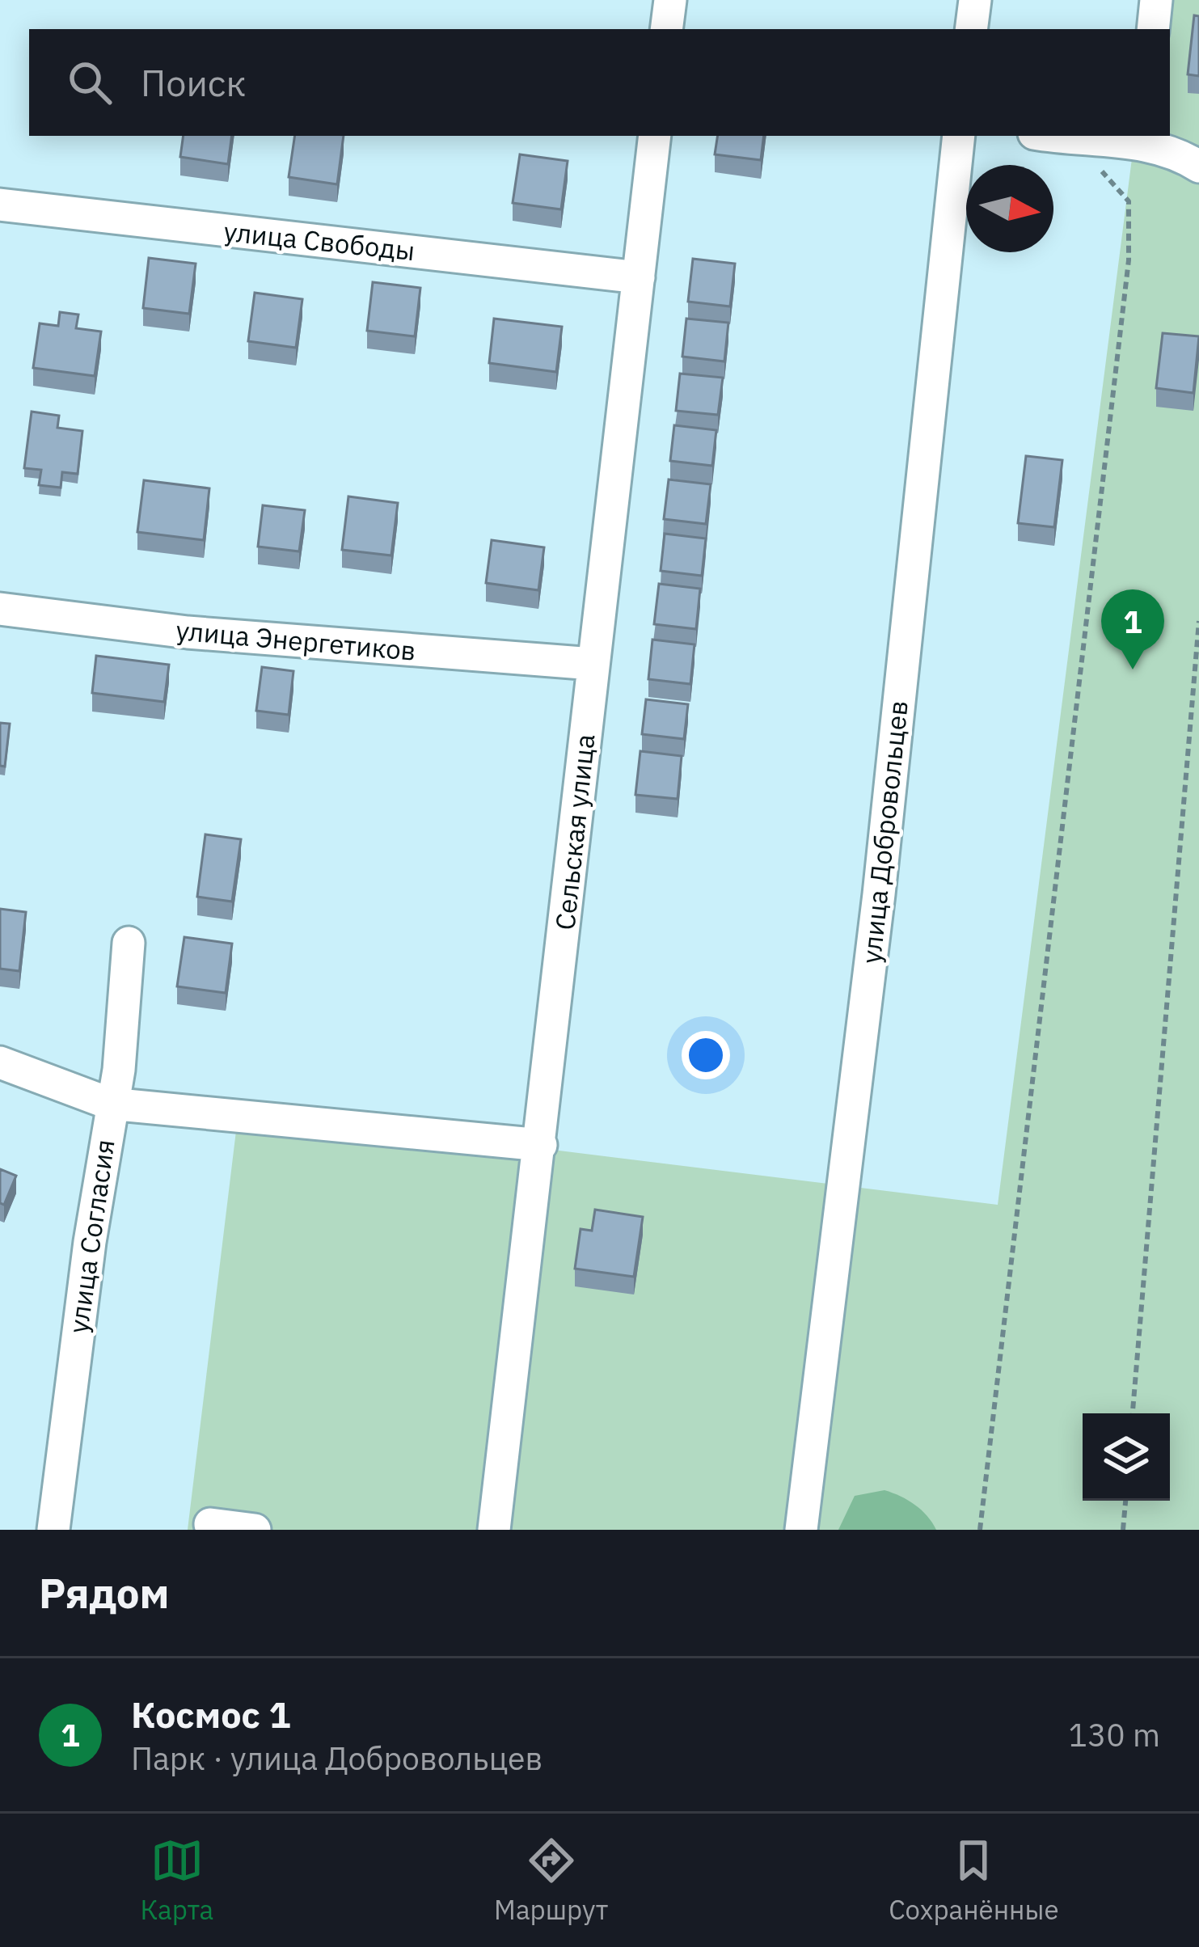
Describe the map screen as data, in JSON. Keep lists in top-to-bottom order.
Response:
{
  "streets": {
    "street": [
      "улица Свободы",
      "улица Энергетиков",
      "Сельская улица",
      "улица Добровольцев",
      "улица Согласия"
    ]
  },
  "crossings": [
    ["улица Свободы", "Сельская улица"],
    ["улица Энергетиков", "Сельская улица"]
  ],
  "north": "right",
  "page": {
    "search": "Поиск",
    "pins": "1",
    "heading": "Рядом",
    "list": [
      {
        "mark": "1",
        "name": "Космос 1",
        "note": "Парк · улица Добровольцев",
        "value": "130 m"
      }
    ],
    "nav": ["Карта", "Маршрут", "Сохранённые"]
  }
}
